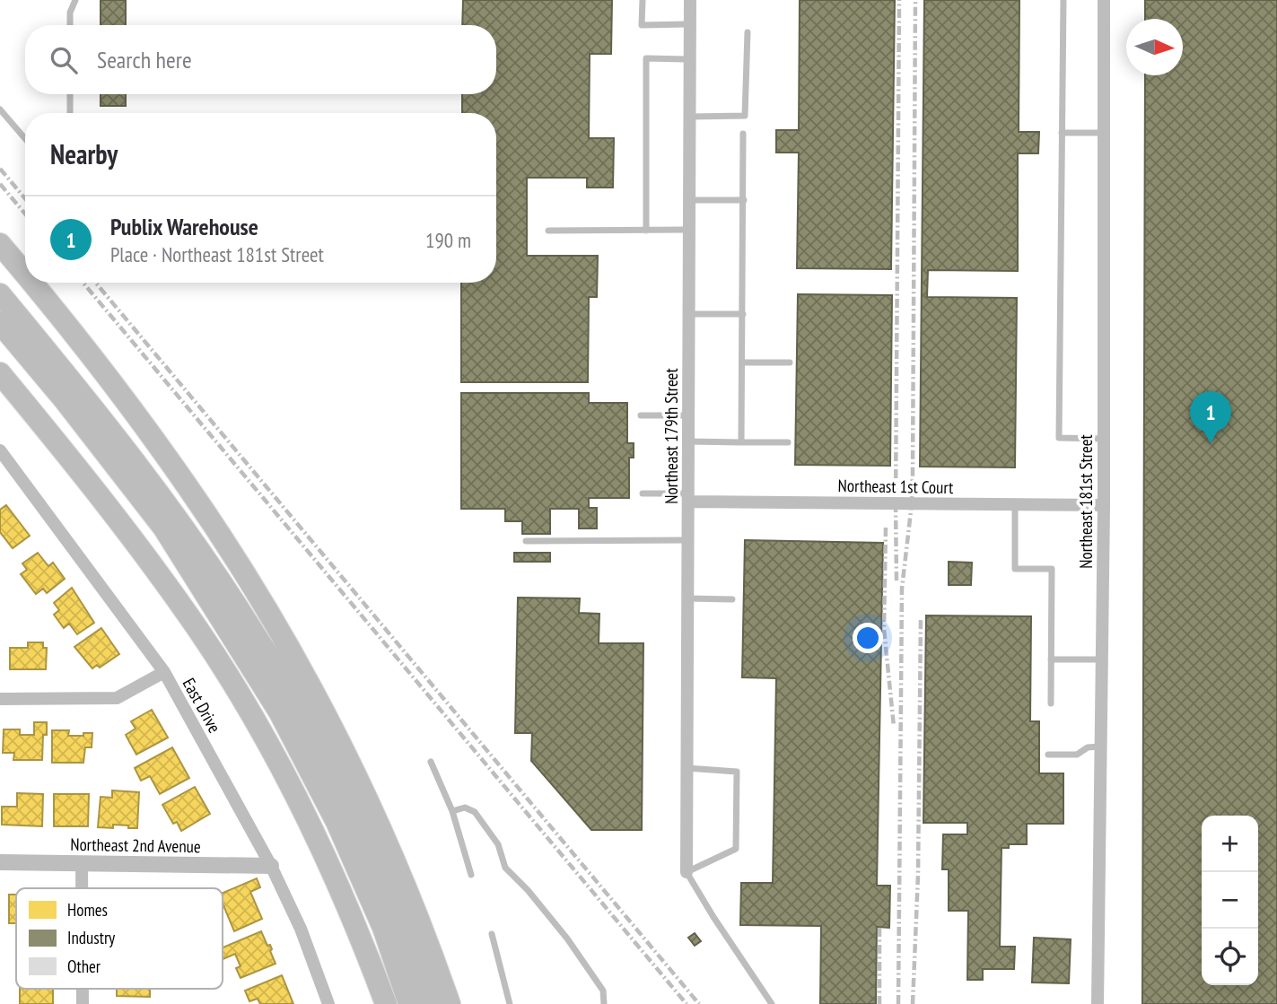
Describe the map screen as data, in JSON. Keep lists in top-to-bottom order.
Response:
{
  "streets": {
    "street": [
      "Northeast 179th Street",
      "Northeast 1st Court",
      "Northeast 181st Street",
      "East Drive",
      "Northeast 2nd Avenue"
    ]
  },
  "crossings": [
    ["Northeast 179th Street", "Northeast 1st Court"],
    ["Northeast 1st Court", "Northeast 181st Street"],
    ["East Drive", "Northeast 2nd Avenue"]
  ],
  "legend": ["Homes", "Industry", "Other"],
  "north": "right",
  "page": {
    "search": "Search here",
    "heading": "Nearby",
    "list": [
      {
        "mark": "1",
        "name": "Publix Warehouse",
        "note": "Place · Northeast 181st Street",
        "value": "190 m"
      }
    ],
    "pins": "1",
    "map_buttons": ["+", "−"]
  }
}
